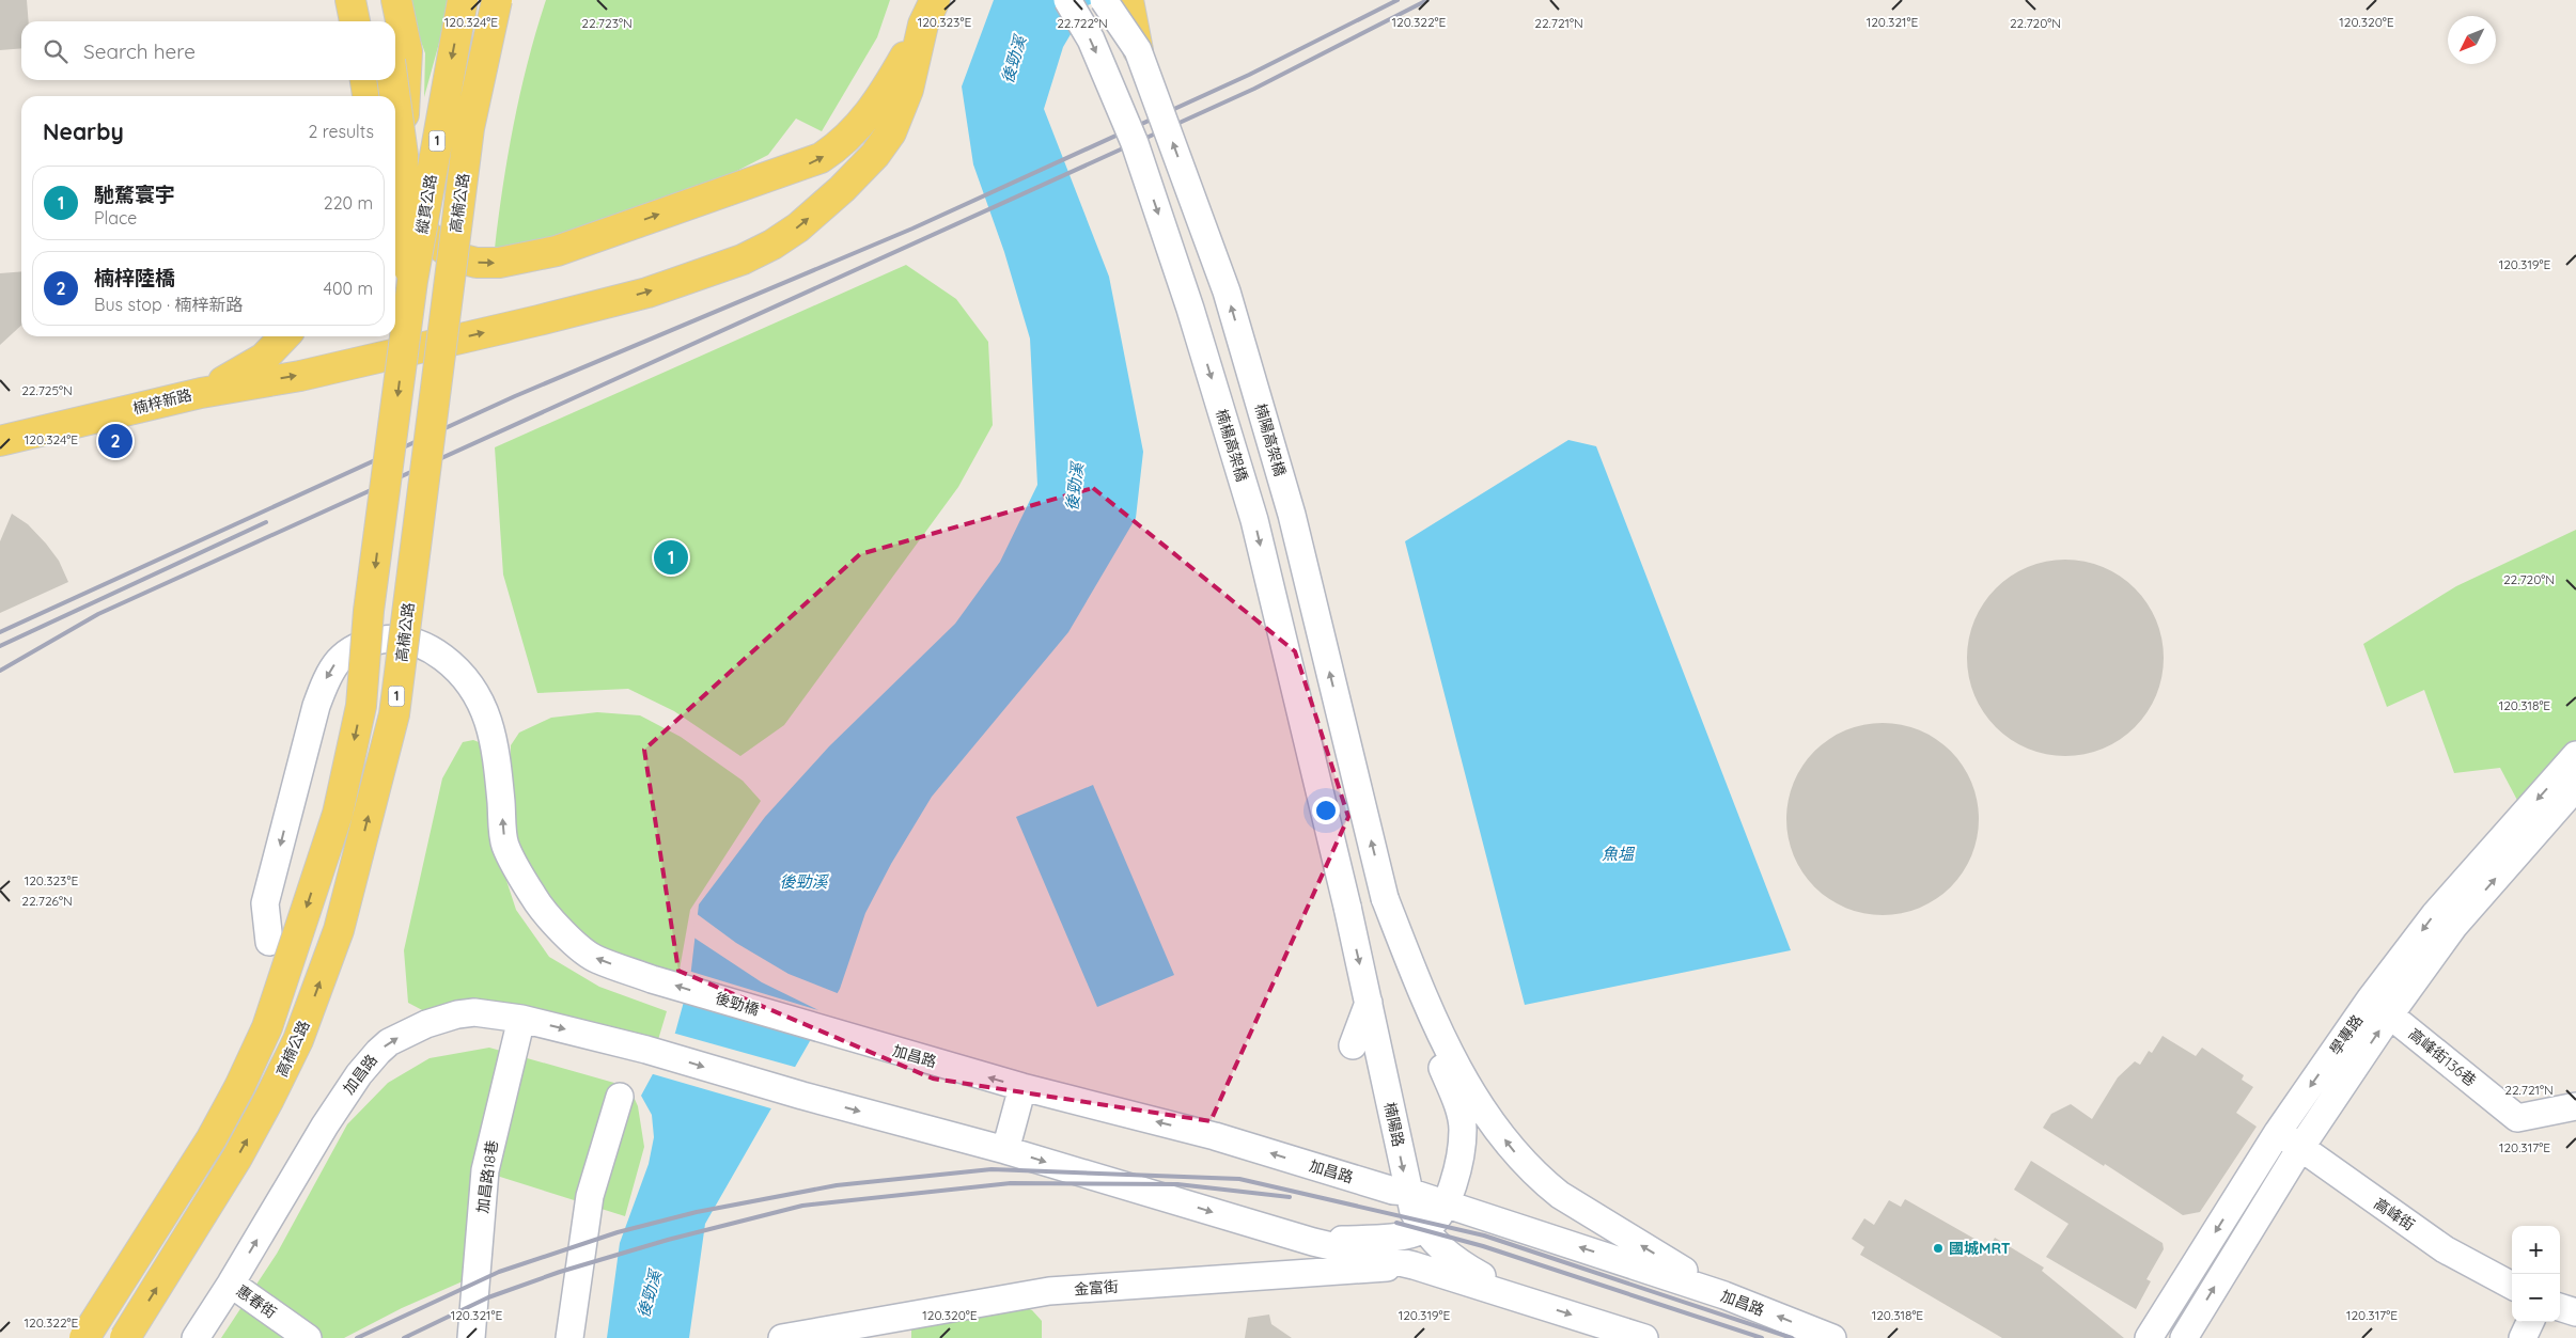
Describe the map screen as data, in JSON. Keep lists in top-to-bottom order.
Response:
{
  "streets": {
    "main road": [
      "1",
      "高楠公路",
      "縱貫公路",
      "楠梓新路"
    ],
    "street": [
      "楠陽高架橋",
      "楠楊高架橋",
      "後勁橋",
      "學專路",
      "加昌路",
      "高峰街136巷",
      "楠陽路",
      "加昌路18巷",
      "高峰街",
      "金富街",
      "惠春街"
    ]
  },
  "crossings": [
    ["1", "縱貫公路"],
    ["楠楊高架橋", "楠陽路"],
    ["後勁橋", "加昌路"],
    ["學專路", "高峰街136巷"],
    ["學專路", "高峰街"],
    ["加昌路", "楠陽路"],
    ["加昌路", "加昌路18巷"],
    ["加昌路", "惠春街"]
  ],
  "one_way": ["楠陽高架橋", "楠楊高架橋"],
  "water": ["後勁溪", "魚塭"],
  "places": ["國城MRT"],
  "north": "bottom left",
  "page": {
    "search": "Search here",
    "heading": ["Nearby", "2 results"],
    "list": [
      {
        "mark": "1",
        "name": "馳騖寰宇",
        "note": "Place",
        "value": "220 m"
      },
      {
        "mark": "2",
        "name": "楠梓陸橋",
        "note": "Bus stop · 楠梓新路",
        "value": "400 m"
      }
    ],
    "pins": ["2", "1"],
    "map_buttons": ["+", "−"]
  },
  "coordinates": [
    "120.324°E",
    "120.323°E",
    "120.322°E",
    "120.321°E",
    "120.320°E",
    "22.723°N",
    "22.722°N",
    "22.721°N",
    "22.720°N",
    "120.319°E",
    "22.725°N",
    "120.318°E",
    "22.726°N",
    "120.317°E"
  ]
}
